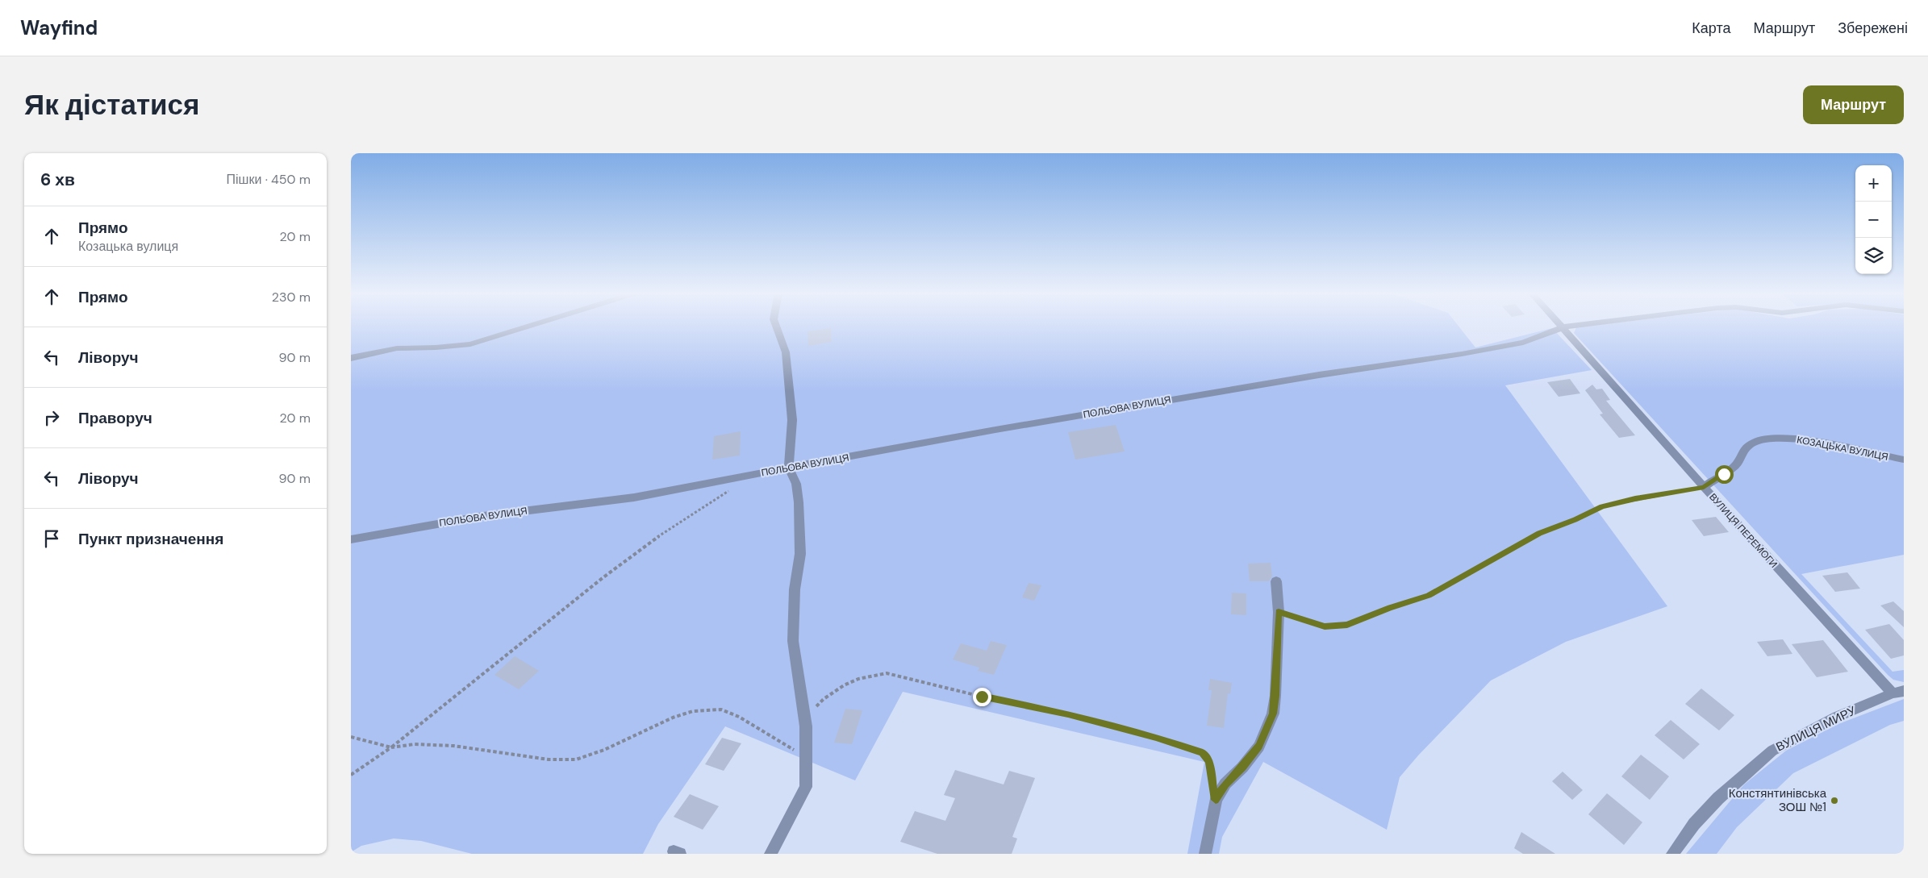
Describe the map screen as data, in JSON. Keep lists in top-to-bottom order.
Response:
{
  "streets": {
    "street": [
      "ПОЛЬОВА ВУЛИЦЯ",
      "КОЗАЦЬКА ВУЛИЦЯ",
      "ВУЛИЦЯ ПЕРЕМОГИ",
      "ВУЛИЦЯ МИРУ"
    ]
  },
  "crossings": [
    ["ПОЛЬОВА ВУЛИЦЯ", "ВУЛИЦЯ ПЕРЕМОГИ"],
    ["КОЗАЦЬКА ВУЛИЦЯ", "ВУЛИЦЯ ПЕРЕМОГИ"],
    ["ВУЛИЦЯ ПЕРЕМОГИ", "ВУЛИЦЯ МИРУ"]
  ],
  "places": ["Констянтинівська ЗОШ №1"],
  "page": {
    "header": "Wayfind",
    "nav": ["Карта", "Маршрут", "Збережені"],
    "buttons": "Маршрут",
    "title": "Як дістатися",
    "heading": ["6 хв", "Пішки · 450 m"],
    "map_buttons": ["+", "−"],
    "list": [
      ["Прямо", "Козацька вулиця", "20 m"],
      ["Прямо", "230 m"],
      ["Ліворуч", "90 m"],
      ["Праворуч", "20 m"],
      ["Ліворуч", "90 m"],
      "Пункт призначення"
    ]
  }
}
